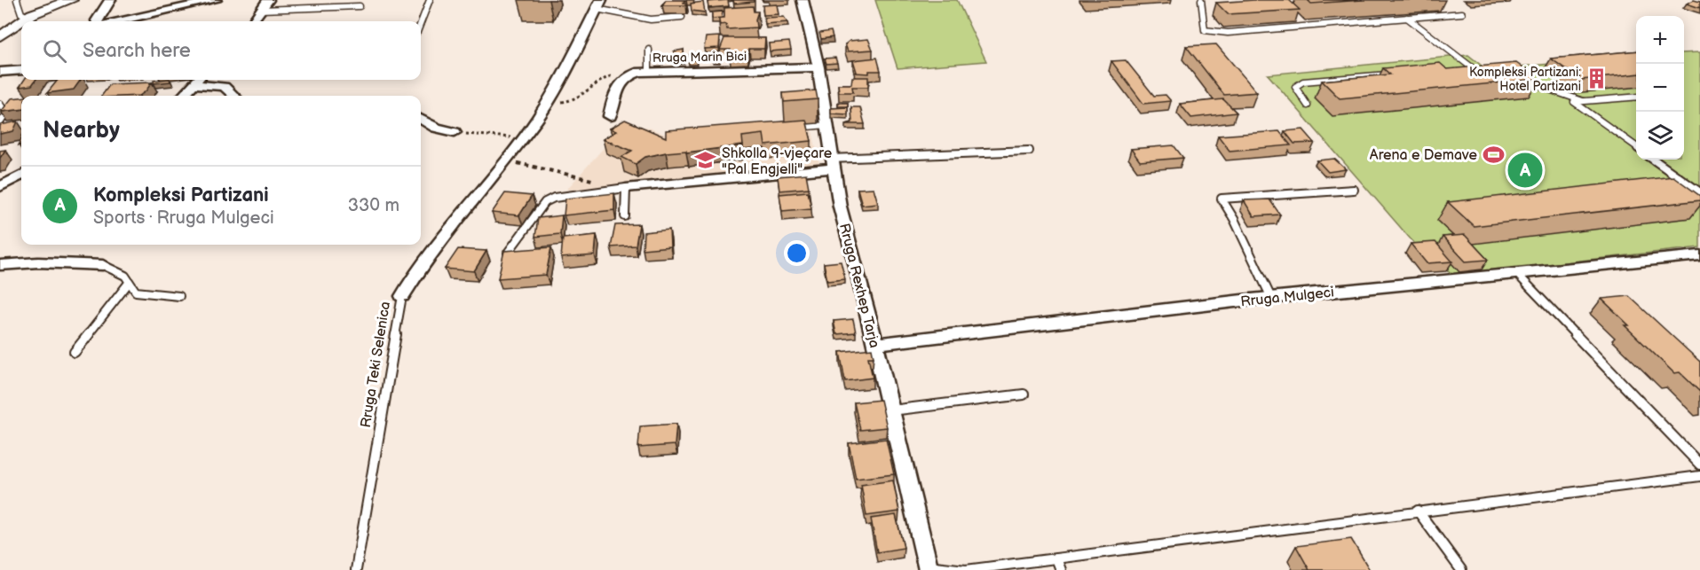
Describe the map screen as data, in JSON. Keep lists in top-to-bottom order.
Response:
{
  "streets": {
    "street": [
      "Rruga Marin Bici",
      "Rruga Rexhep Tarja",
      "Rruga Mulgeci",
      "Rruga Teki Selenica"
    ]
  },
  "crossings": [
    ["Rruga Marin Bici", "Rruga Rexhep Tarja"],
    ["Rruga Rexhep Tarja", "Rruga Mulgeci"]
  ],
  "places": {
    "building": ["Kompleksi Partizani: Hotel Partizani"],
    "sports": ["Arena e Demave"],
    "school or university": ["Shkolla 9-vjeçare \"Pal Engjelli\""]
  },
  "page": {
    "map_buttons": ["+", "−"],
    "search": "Search here",
    "heading": "Nearby",
    "pins": "A",
    "list": [
      {
        "mark": "A",
        "name": "Kompleksi Partizani",
        "note": "Sports · Rruga Mulgeci",
        "value": "330 m"
      }
    ]
  }
}
